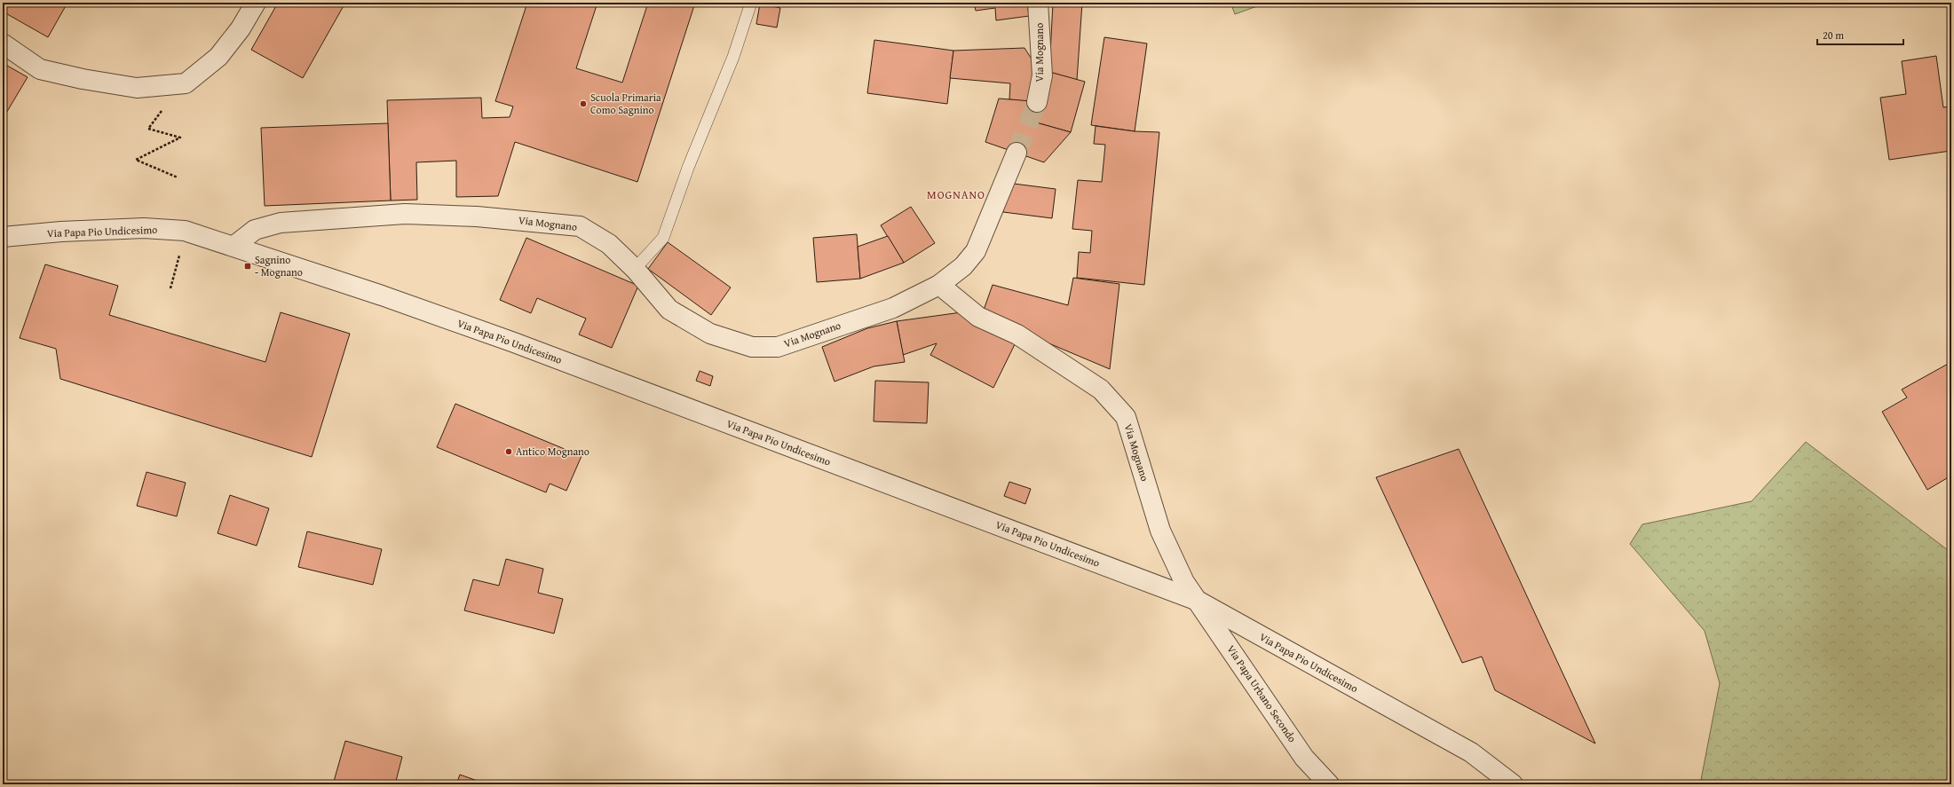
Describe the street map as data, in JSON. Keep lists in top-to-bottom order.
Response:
{
  "streets": {
    "street": ["Via Mognano", "Via Papa Pio Undicesimo", "Via Papa Urbano Secondo"]
  },
  "crossings": [
    ["Via Mognano", "Via Papa Pio Undicesimo"],
    ["Via Mognano", "Via Papa Urbano Secondo"],
    ["Via Papa Pio Undicesimo", "Via Papa Urbano Secondo"]
  ],
  "districts": ["MOGNANO"],
  "places": {
    "other": ["Scuola Primaria Como Sagnino", "Antico Mognano"],
    "transit": ["Sagnino - Mognano"]
  },
  "scale_bar": "20 m"
}
